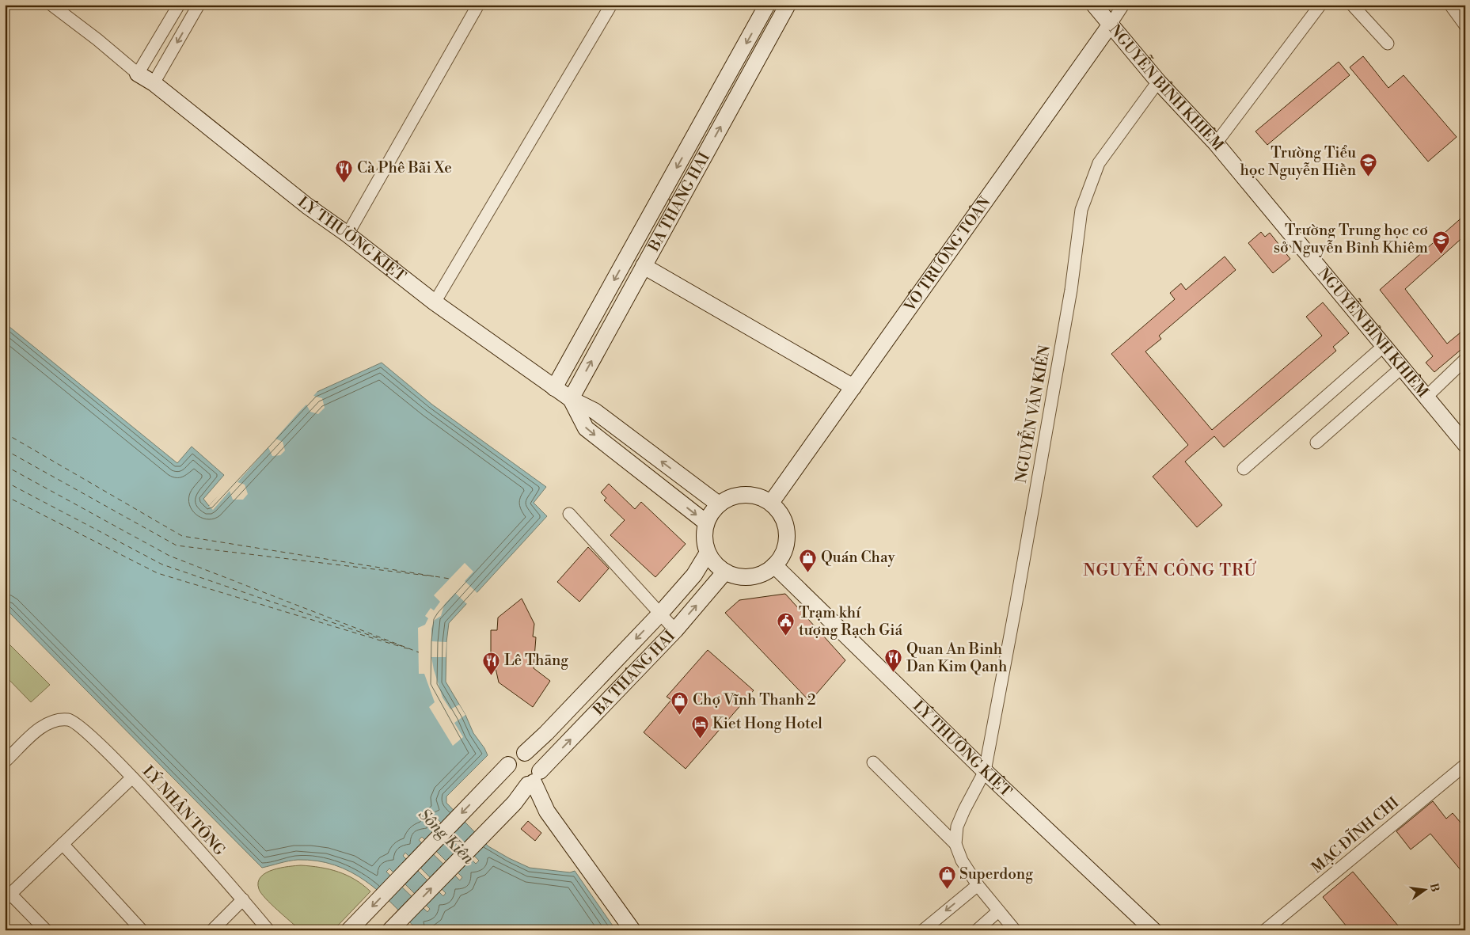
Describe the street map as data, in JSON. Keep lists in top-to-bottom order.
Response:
{
  "streets": {
    "street": [
      "NGUYỄN BỈNH KHIÊM",
      "BA THÁNG HAI",
      "LÝ THƯỜNG KIỆT",
      "VÕ TRƯỜNG TOẢN",
      "NGUYỄN VĂN KIẾN",
      "LÝ NHÂN TÔNG",
      "MẠC ĐĨNH CHI"
    ]
  },
  "crossings": [
    ["NGUYỄN BỈNH KHIÊM", "VÕ TRƯỜNG TOẢN"],
    ["NGUYỄN BỈNH KHIÊM", "NGUYỄN VĂN KIẾN"],
    ["BA THÁNG HAI", "LÝ THƯỜNG KIỆT"],
    ["BA THÁNG HAI", "VÕ TRƯỜNG TOẢN"],
    ["LÝ THƯỜNG KIỆT", "VÕ TRƯỜNG TOẢN"],
    ["LÝ THƯỜNG KIỆT", "NGUYỄN VĂN KIẾN"]
  ],
  "districts": ["NGUYỄN CÔNG TRỨ"],
  "water": ["Sông Kiên"],
  "places": {
    "school or university": ["Trường Tiểu học Nguyễn Hiền", "Trường Trung học cơ sở Nguyễn Bỉnh Khiêm"],
    "restaurant": ["Cà Phê Bãi Xe", "Quan An Binh Dan Kim Qanh", "Lê Thāng"],
    "shop": ["Quán Chay", "Chợ Vĩnh Thanh 2", "Superdong"],
    "public building": ["Trạm khí tượng Rạch Giá"],
    "hotel": ["Kiet Hong Hotel"]
  },
  "north": "right"
}
